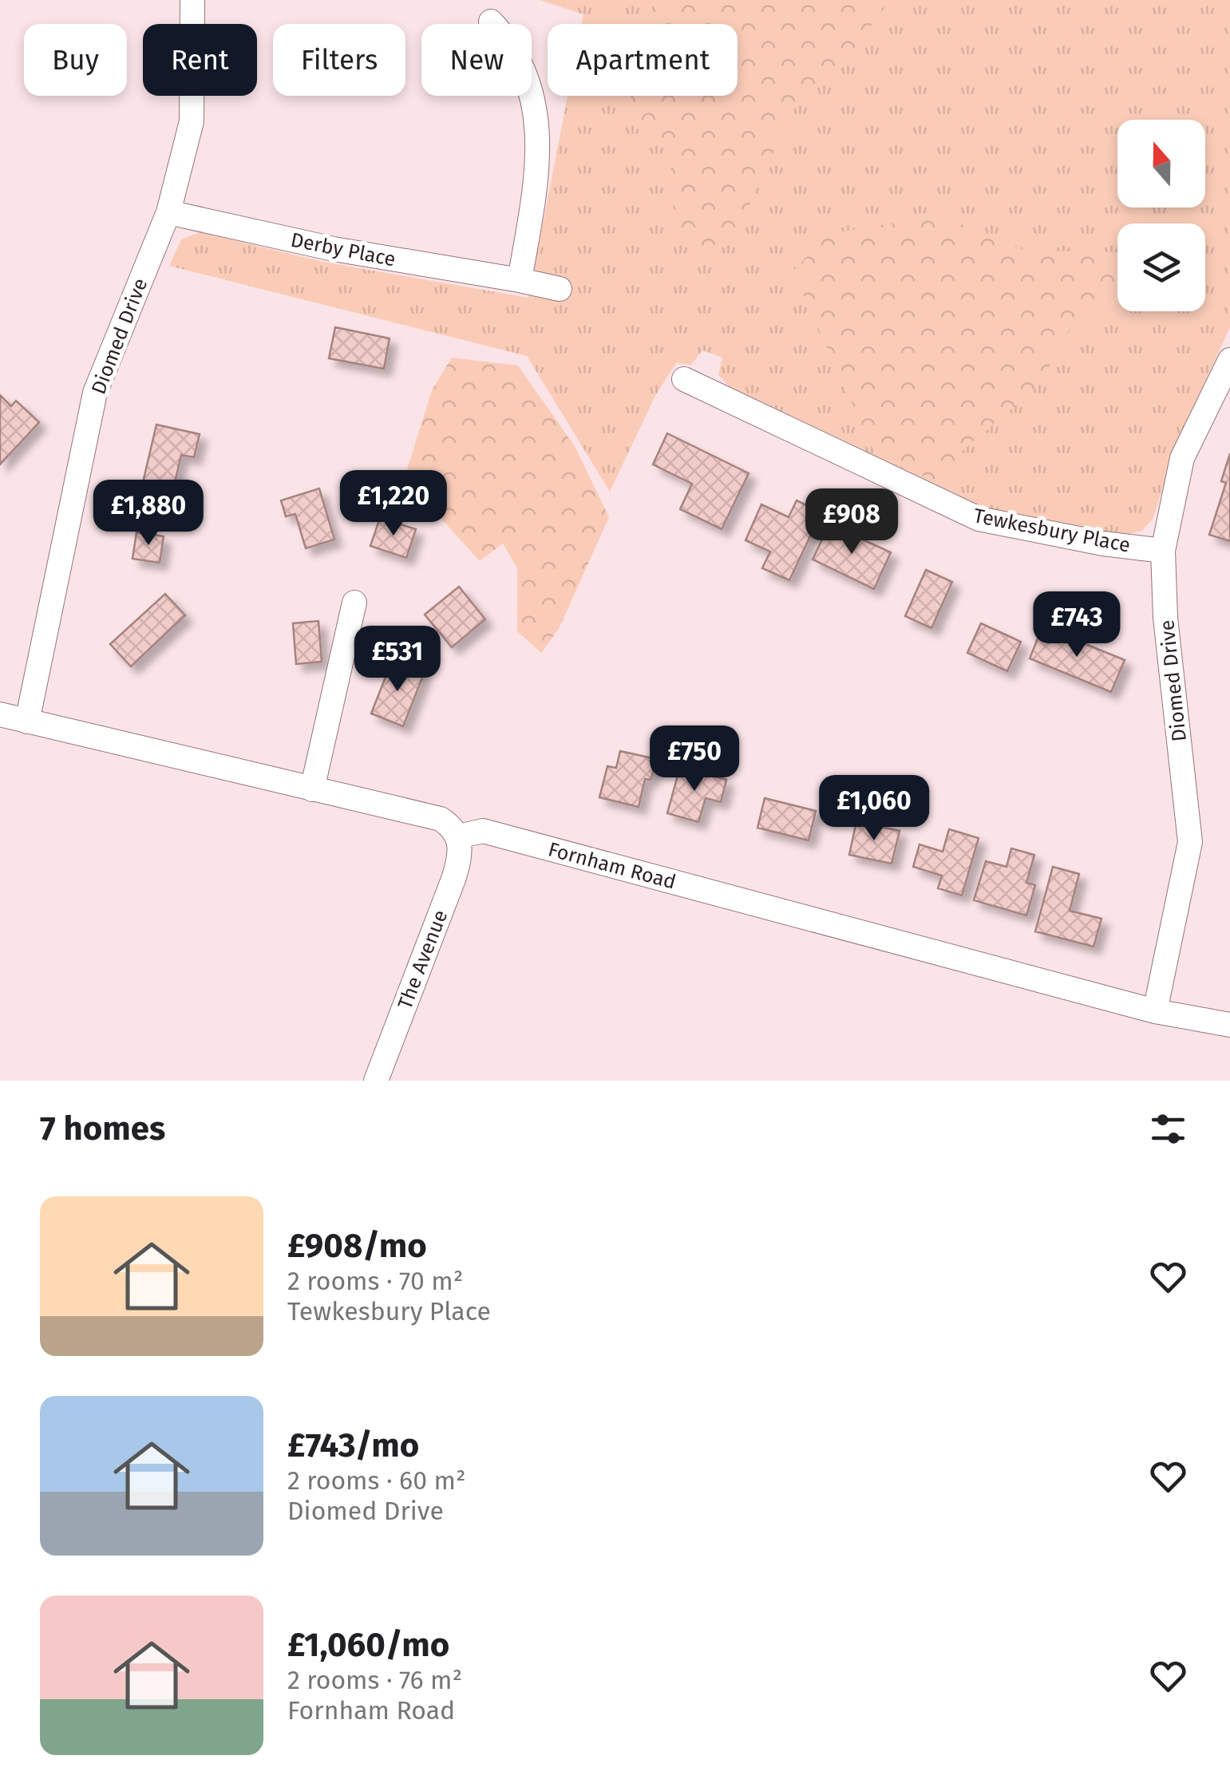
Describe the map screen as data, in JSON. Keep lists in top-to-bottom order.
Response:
{
  "streets": {
    "street": [
      "Derby Place",
      "Diomed Drive",
      "Tewkesbury Place",
      "Fornham Road",
      "The Avenue"
    ]
  },
  "crossings": [
    ["Derby Place", "Diomed Drive"],
    ["Diomed Drive", "Tewkesbury Place"],
    ["Diomed Drive", "Fornham Road"],
    ["Fornham Road", "The Avenue"]
  ],
  "north": "top",
  "page": {
    "chip": [
      "Buy",
      "Rent",
      "Filters",
      "New",
      "Apartment"
    ],
    "price": [
      "£1,220",
      "£1,880",
      "£908",
      "£743",
      "£531",
      "£750",
      "£1,060"
    ],
    "heading": "7 homes",
    "list": [
      {
        "name": "£908/mo",
        "note": "2 rooms · 70 m² · Tewkesbury Place"
      },
      {
        "name": "£743/mo",
        "note": "2 rooms · 60 m² · Diomed Drive"
      },
      {
        "name": "£1,060/mo",
        "note": "2 rooms · 76 m² · Fornham Road"
      }
    ]
  }
}
